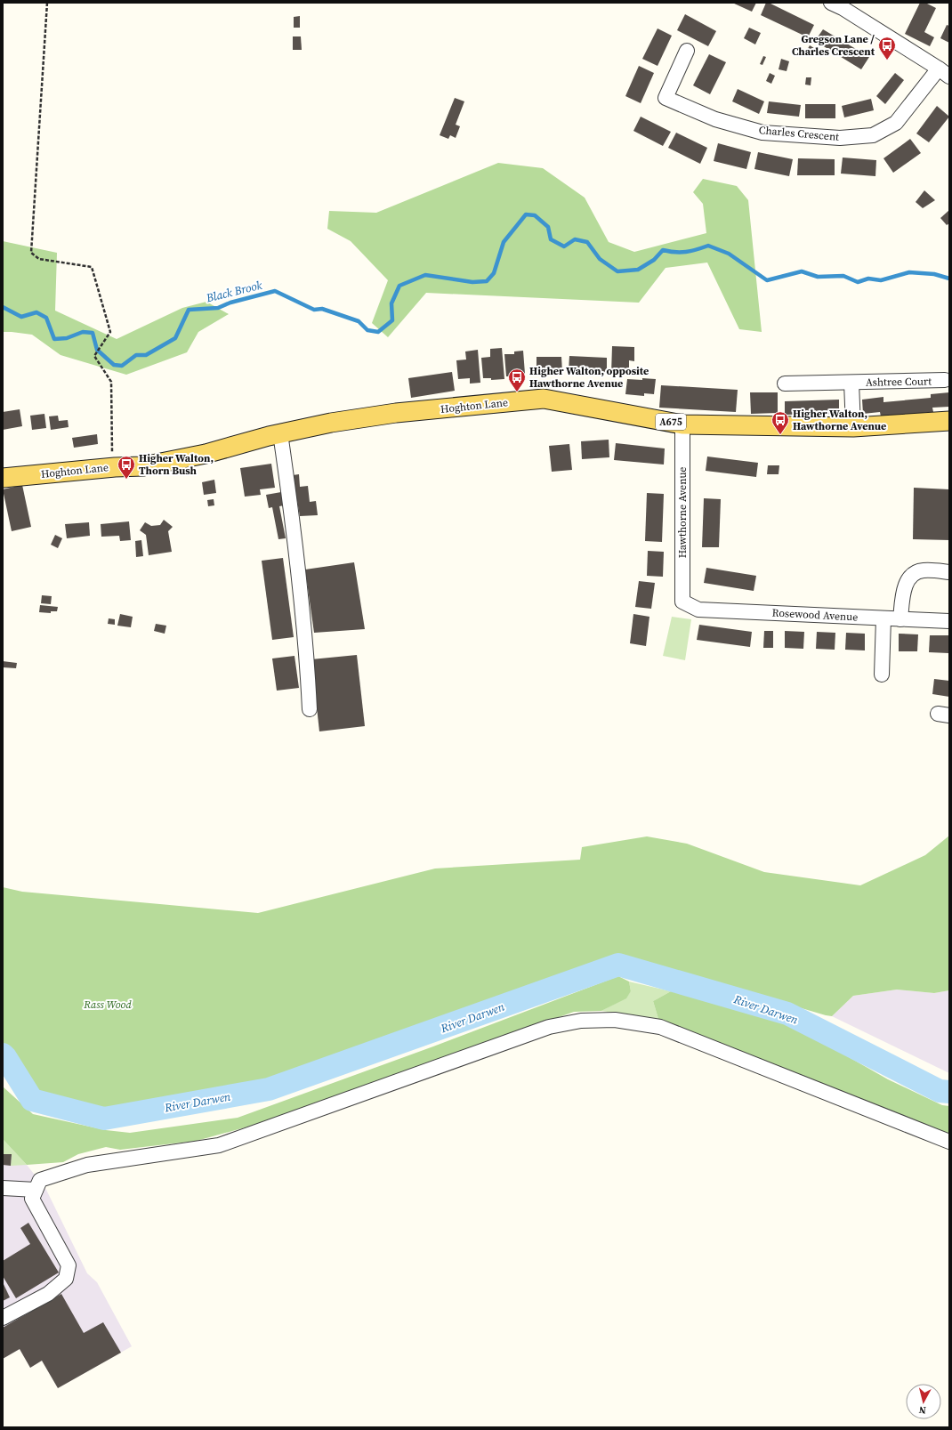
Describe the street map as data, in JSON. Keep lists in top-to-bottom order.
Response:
{
  "streets": {
    "main road": ["Hoghton Lane", "A675"],
    "street": [
      "Charles Crescent",
      "Ashtree Court",
      "Hawthorne Avenue",
      "Rosewood Avenue"
    ]
  },
  "crossings": [
    ["Ashtree Court", "Hoghton Lane"],
    ["Hoghton Lane", "Hawthorne Avenue"],
    ["Hawthorne Avenue", "Rosewood Avenue"]
  ],
  "water": ["Black Brook", "River Darwen"],
  "parks": ["Rass Wood"],
  "places": {
    "bus stop": [
      "Gregson Lane / Charles Crescent",
      "Higher Walton, opposite Hawthorne Avenue",
      "Higher Walton, Hawthorne Avenue",
      "Higher Walton, Thorn Bush"
    ]
  },
  "north": "bottom"
}
